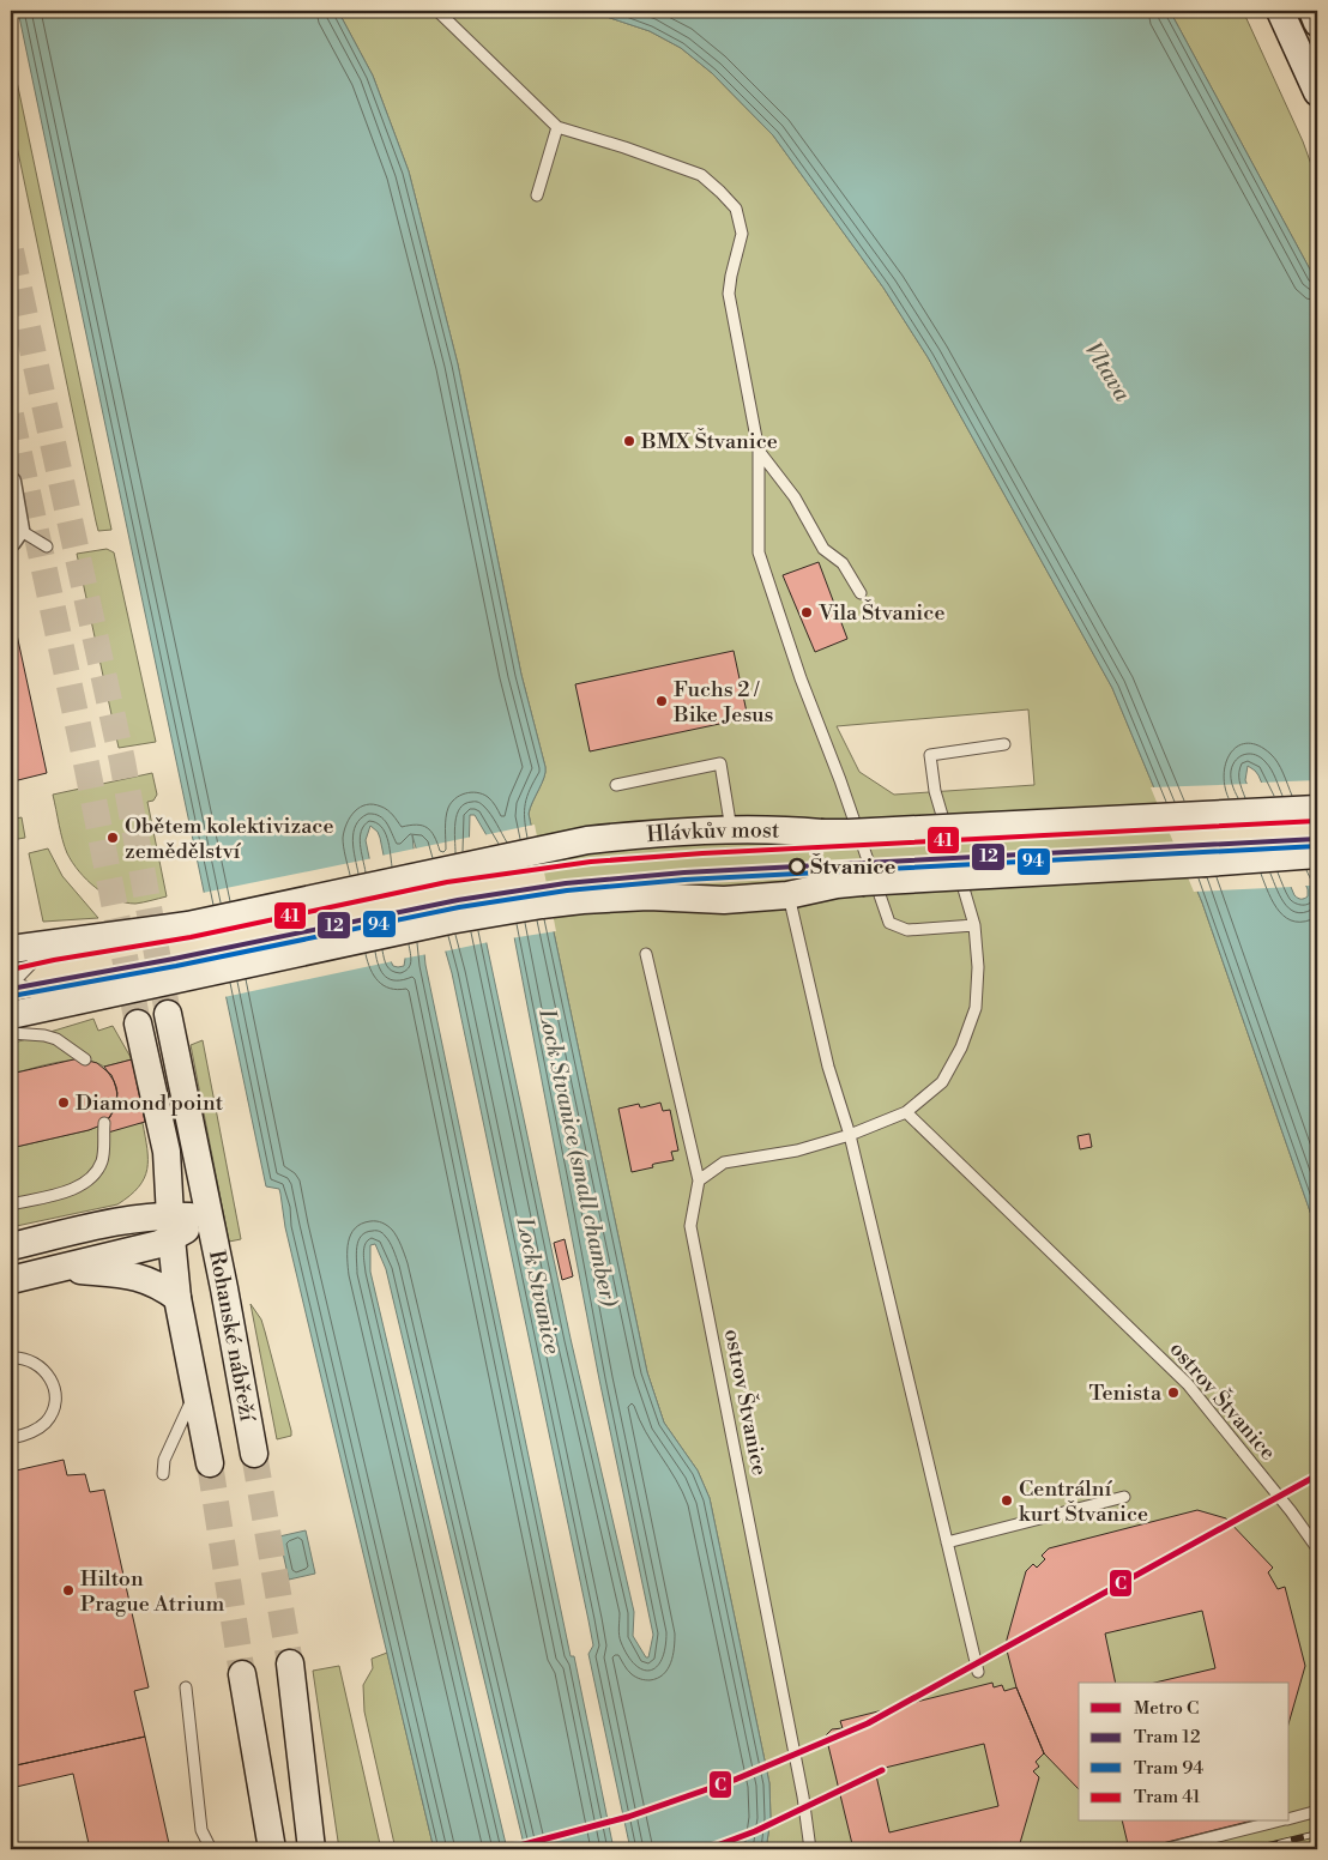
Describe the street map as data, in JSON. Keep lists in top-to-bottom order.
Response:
{
  "streets": {
    "main road": ["Hlávkův most", "Rohanské nábřeží"],
    "lane": ["ostrov Štvanice"]
  },
  "water": ["Vltava", "Lock Stvanice (small chamber)", "Lock Stvanice"],
  "places": [
    "BMX Štvanice",
    "Vila Štvanice",
    "Fuchs 2 / Bike Jesus",
    "Obětem kolektivizace zemědělství",
    "Štvanice",
    "Diamond point",
    "Tenista",
    "Centrální kurt Štvanice",
    "Hilton Prague Atrium"
  ],
  "lines": [
    "tram line 41",
    "tram line 12",
    "tram line 94",
    "metro line C"
  ],
  "legend": [
    "Metro C",
    "Tram 12",
    "Tram 94",
    "Tram 41"
  ]
}
